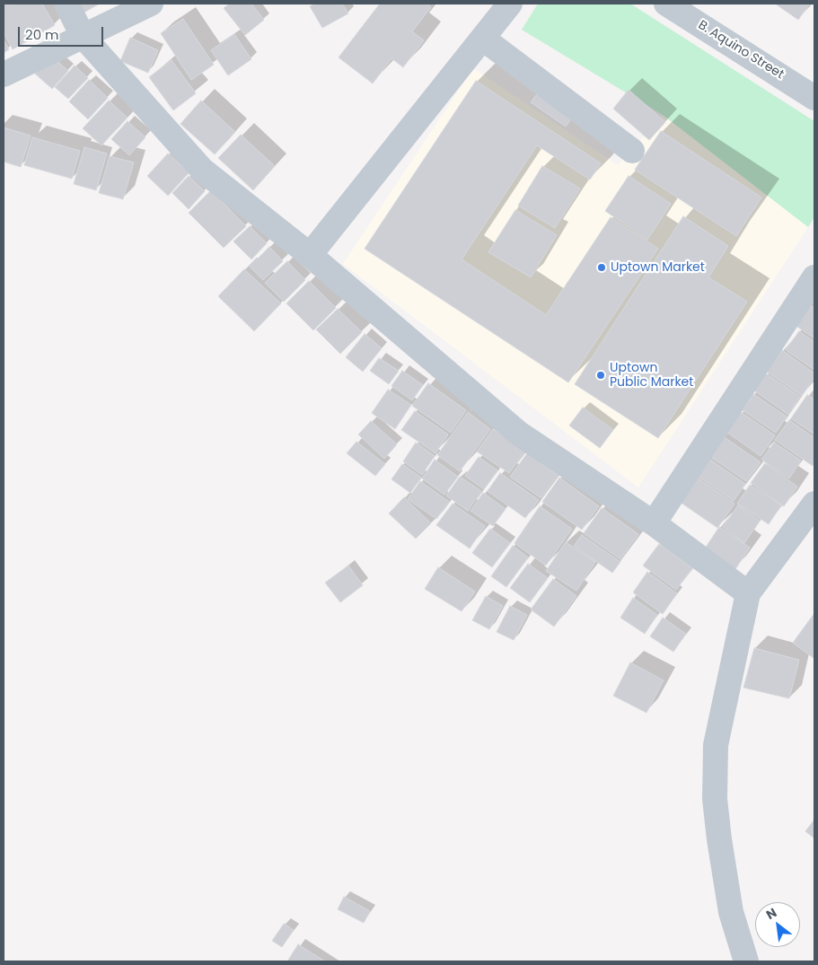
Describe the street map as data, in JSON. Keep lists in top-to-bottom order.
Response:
{
  "streets": {
    "street": ["B. Aquino Street"]
  },
  "places": ["Uptown Market", "Uptown Public Market"],
  "scale_bar": "20 m",
  "north": "top left"
}
